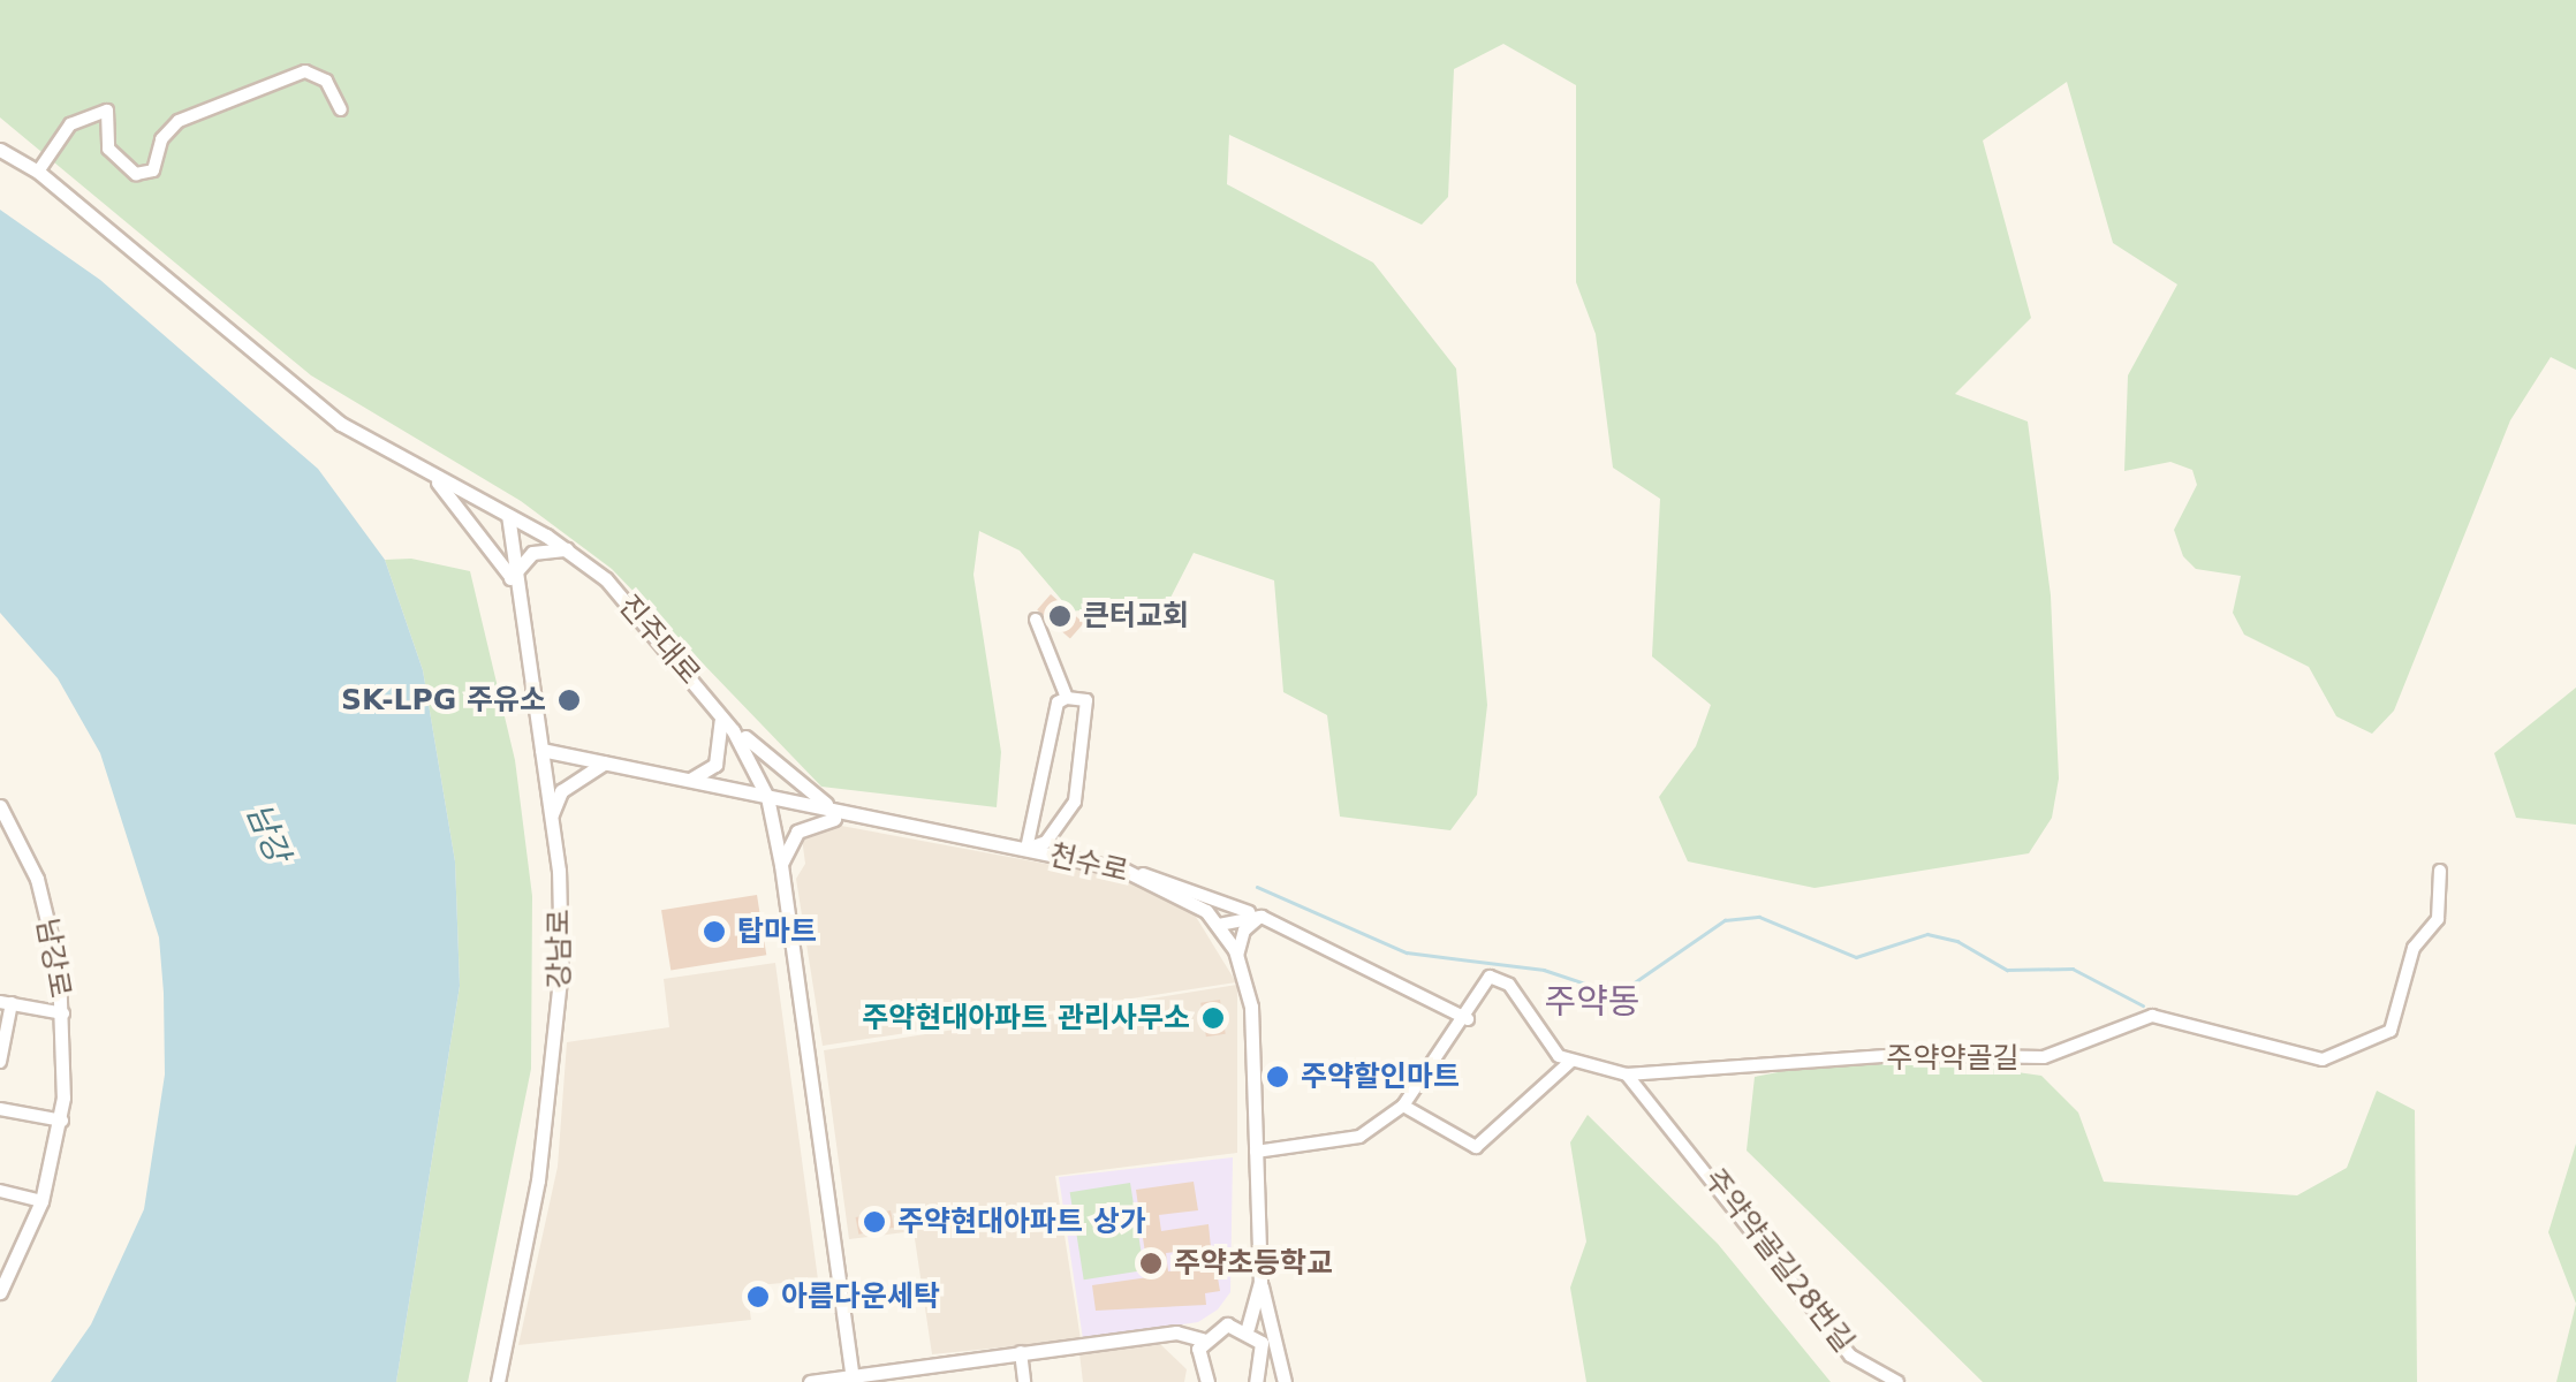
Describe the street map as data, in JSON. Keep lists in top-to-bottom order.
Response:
{
  "streets": {
    "street": [
      "진주대로",
      "천수로",
      "강남로",
      "남강로",
      "주약약골길",
      "주약약골길28번길"
    ]
  },
  "crossings": [
    ["진주대로", "천수로"],
    ["진주대로", "강남로"],
    ["천수로", "강남로"],
    ["주약약골길", "주약약골길28번길"]
  ],
  "districts": ["주약동"],
  "water": ["남강"],
  "places": [
    "큰터교회",
    "SK-LPG 주유소",
    "탑마트",
    "주약현대아파트 관리사무소",
    "주약할인마트",
    "주약현대아파트 상가",
    "주약초등학교",
    "아름다운세탁"
  ]
}
